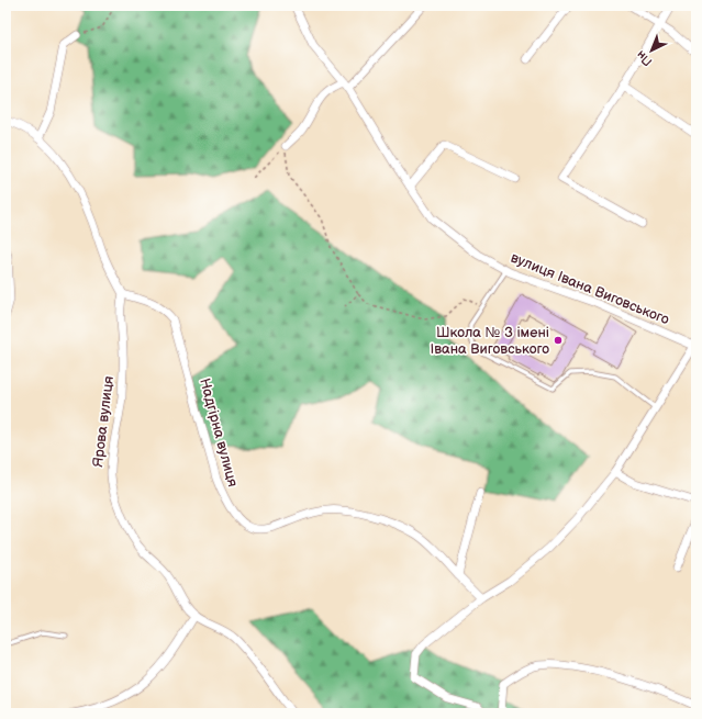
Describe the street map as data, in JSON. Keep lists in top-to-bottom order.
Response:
{
  "streets": {
    "street": ["вулиця Івана Виговського", "Ярова вулиця", "Надгірна вулиця"]
  },
  "crossings": [
    ["Ярова вулиця", "Надгірна вулиця"]
  ],
  "places": ["Школа № 3 імені Івана Виговського"],
  "north": "bottom left"
}
